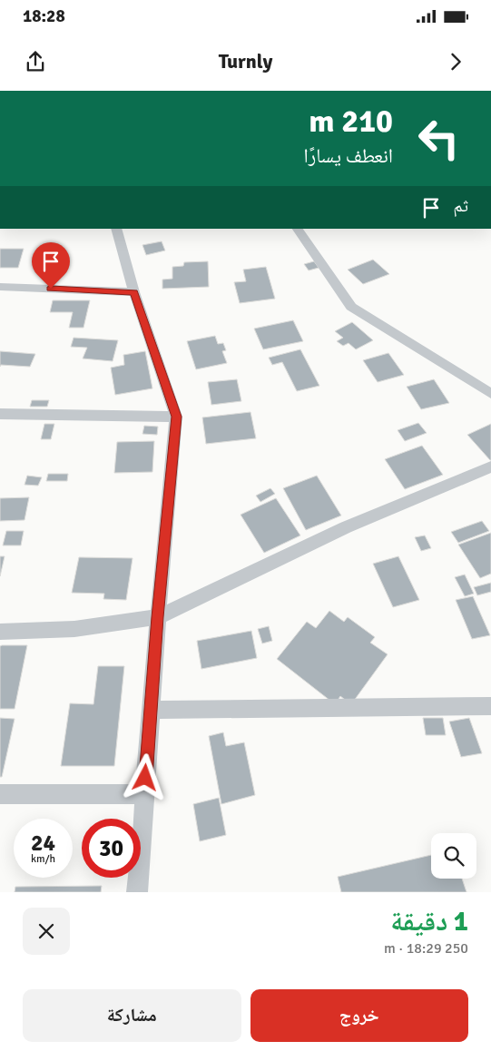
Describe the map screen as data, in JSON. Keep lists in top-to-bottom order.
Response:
{
  "page": {
    "status": "18:28",
    "header": "Turnly",
    "turn": ["210 m", "انعطف يسارًا"],
    "then": "ثم",
    "speed": "24 km/h",
    "limit": "30",
    "heading": ["1 دقيقة", "250 m · 18:29"],
    "buttons": ["خروج", "مشاركة"]
  }
}
